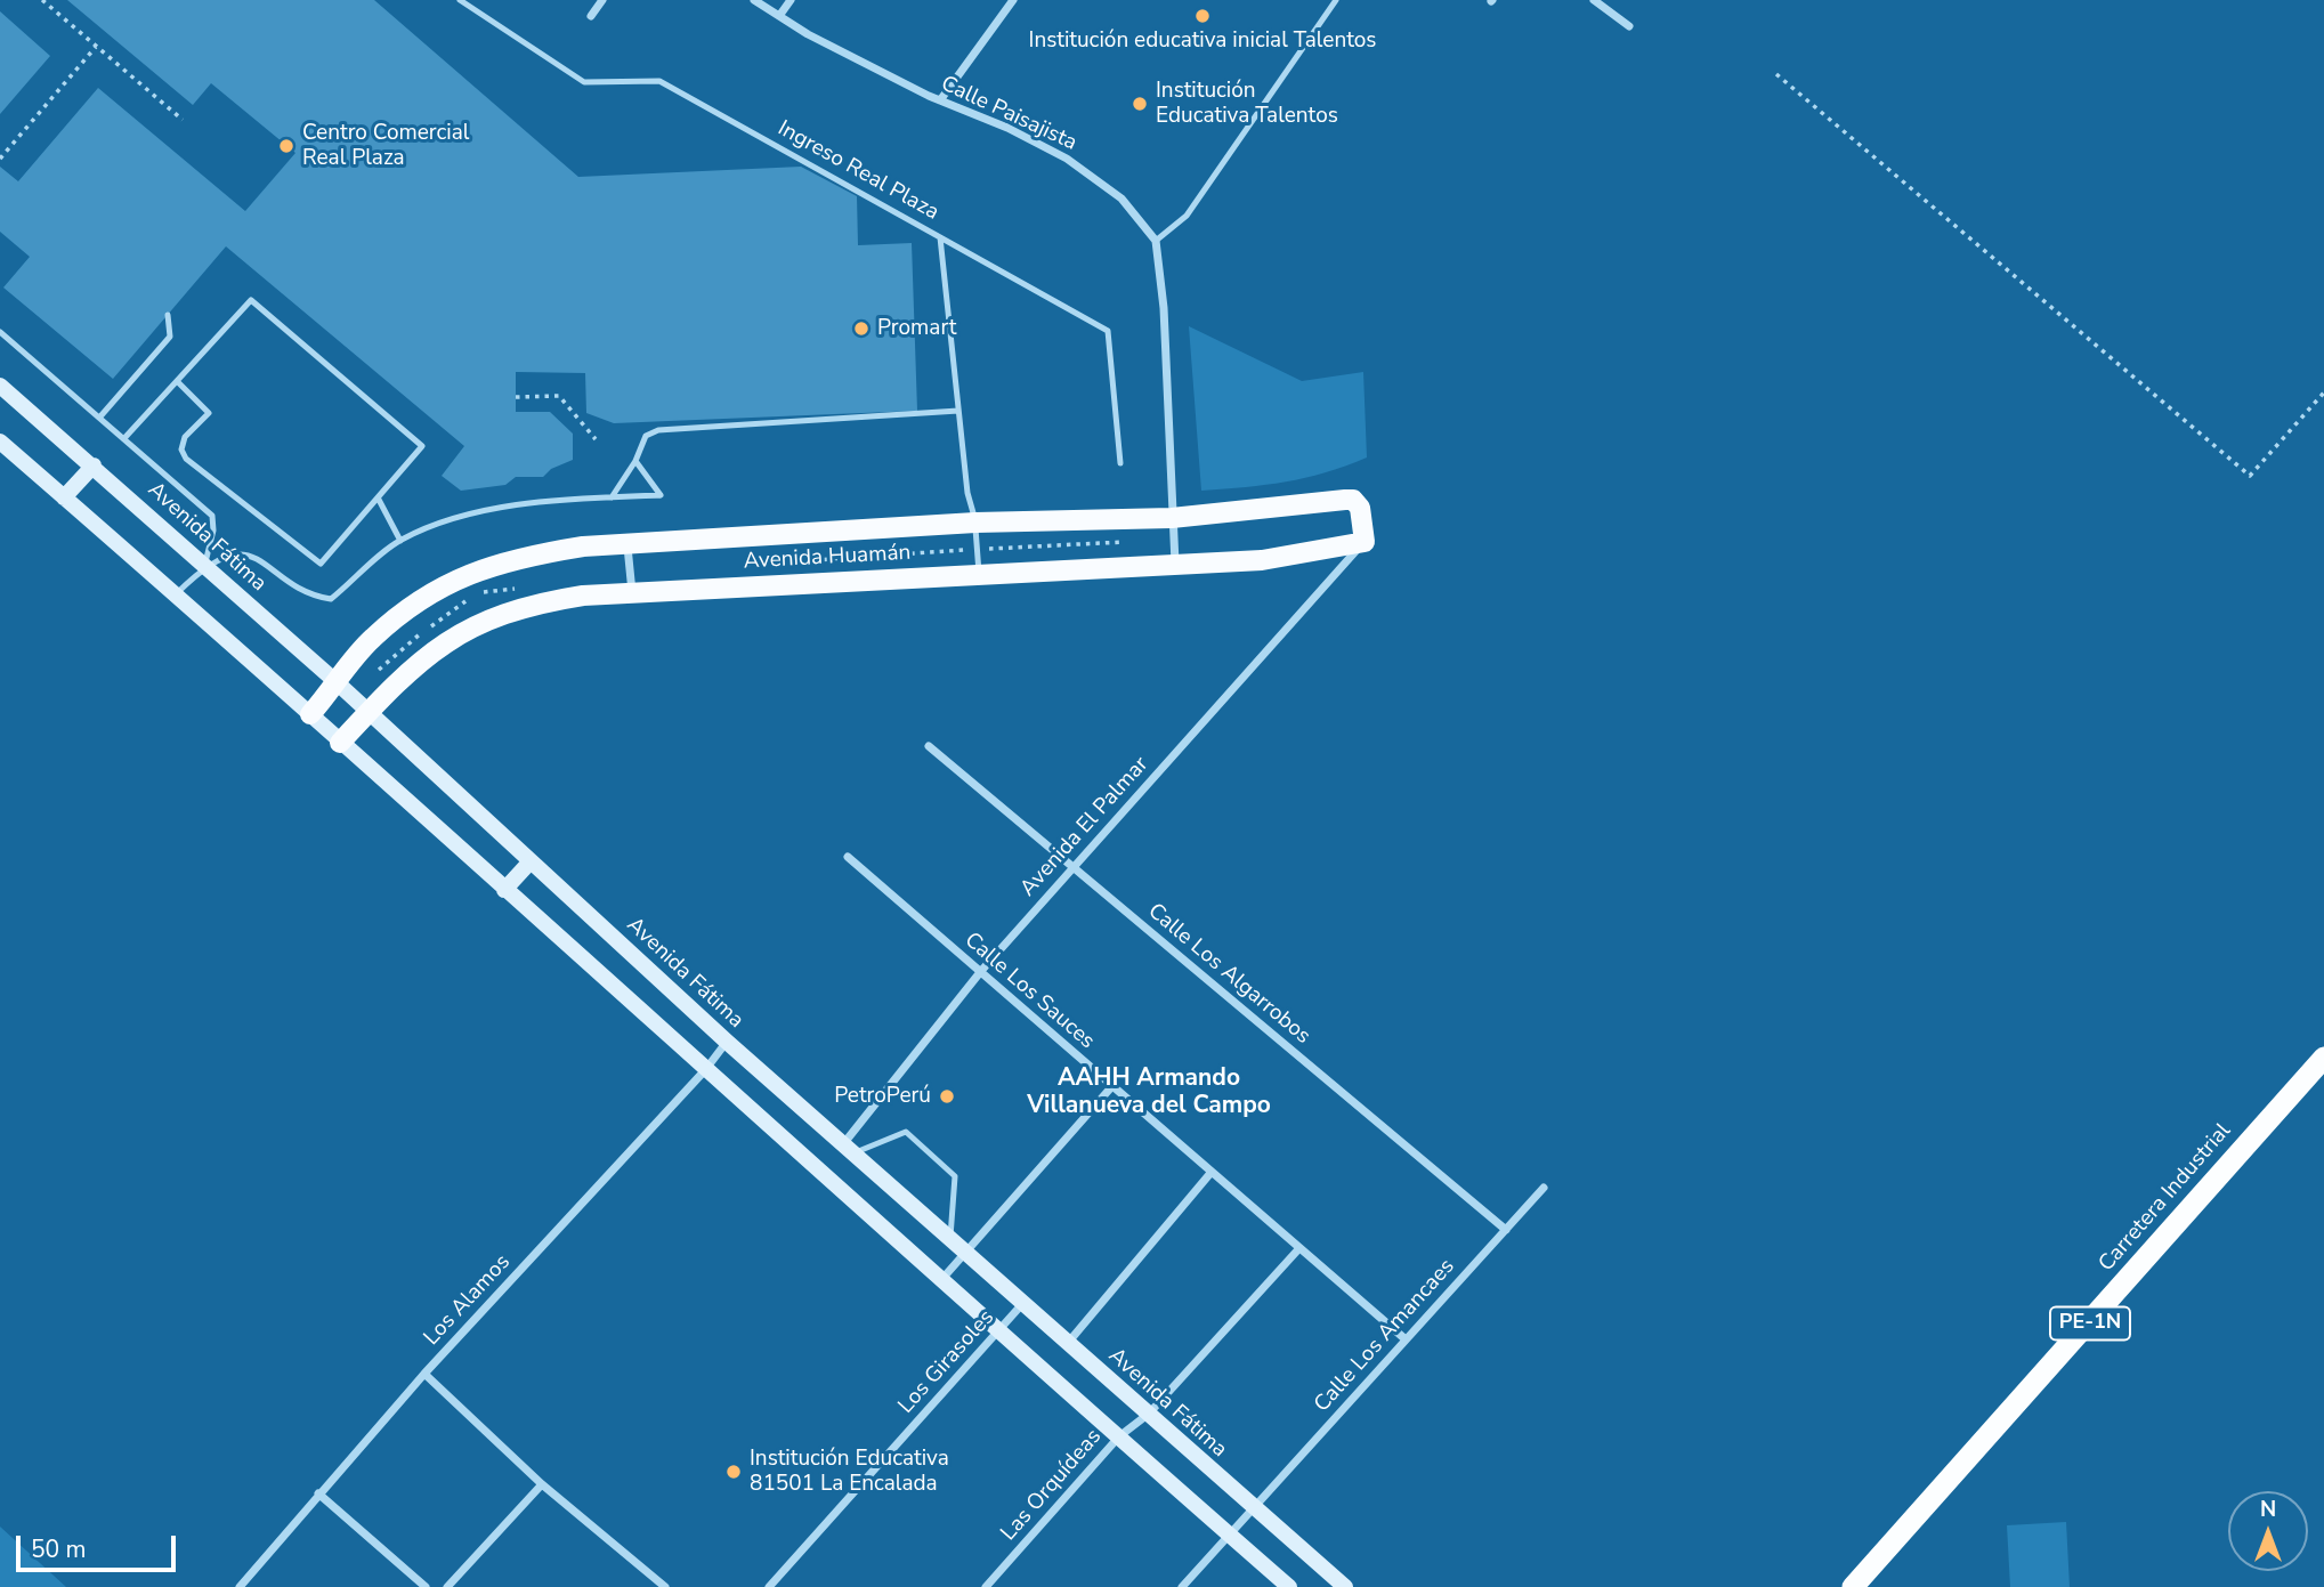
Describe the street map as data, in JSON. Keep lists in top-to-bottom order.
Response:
{
  "streets": {
    "highway": ["Carretera Industrial", "PE-1N"],
    "main road": ["Avenida Fátima", "Avenida Huamán"],
    "street": [
      "Calle Paisajista",
      "Avenida El Palmar",
      "Calle Los Algarrobos",
      "Calle Los Sauces",
      "Los Alamos",
      "Calle Los Amancaes",
      "Los Girasoles",
      "Las Orquídeas"
    ],
    "lane": ["Ingreso Real Plaza"]
  },
  "crossings": [
    ["Ingreso Real Plaza", "Avenida Huamán"],
    ["Avenida Fátima", "Avenida Huamán"],
    ["Avenida Fátima", "Avenida El Palmar"],
    ["Avenida Fátima", "Los Alamos"],
    ["Avenida Fátima", "Calle Los Amancaes"],
    ["Avenida Fátima", "Los Girasoles"],
    ["Avenida Fátima", "Las Orquídeas"],
    ["Avenida Huamán", "Avenida El Palmar"],
    ["Avenida El Palmar", "Calle Los Algarrobos"],
    ["Avenida El Palmar", "Calle Los Sauces"],
    ["Calle Los Algarrobos", "Calle Los Amancaes"],
    ["Calle Los Sauces", "Calle Los Amancaes"],
    ["Calle Los Sauces", "Las Orquídeas"]
  ],
  "districts": ["AAHH Armando Villanueva del Campo"],
  "places": [
    "Institución educativa inicial Talentos",
    "Institución Educativa Talentos",
    "Centro Comercial Real Plaza",
    "Promart",
    "PetroPerú",
    "Institución Educativa 81501 La Encalada"
  ],
  "scale_bar": "50 m",
  "north": "top"
}
